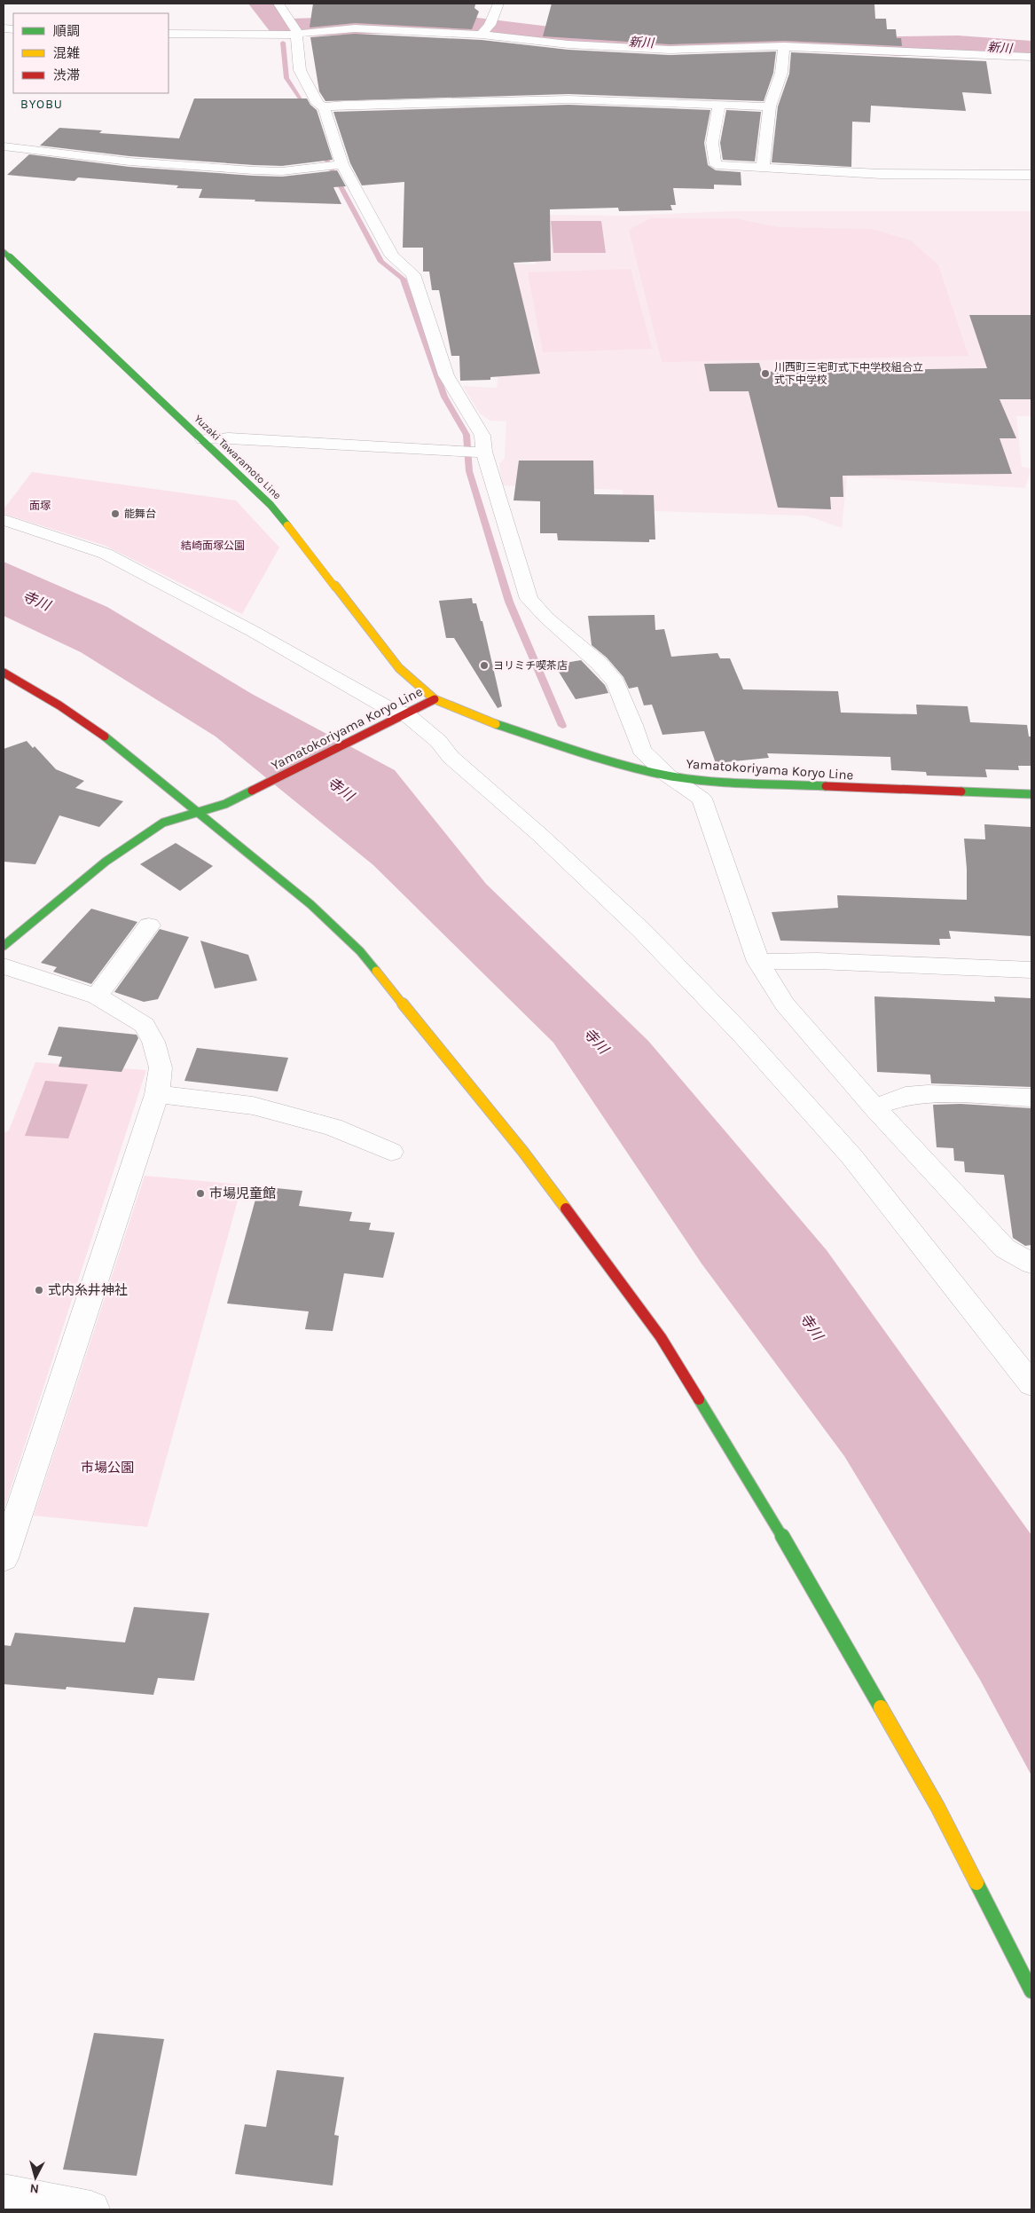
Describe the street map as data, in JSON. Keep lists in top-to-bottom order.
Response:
{
  "streets": {
    "main road": ["Yuzaki Tawaramoto Line", "Yamatokoriyama Koryo Line"]
  },
  "crossings": [
    ["Yuzaki Tawaramoto Line", "Yamatokoriyama Koryo Line"]
  ],
  "districts": ["BYOBU"],
  "water": ["新川", "寺川"],
  "parks": ["面塚", "結崎面塚公園", "市場公園"],
  "places": [
    "川西町三宅町式下中学校組合立 式下中学校",
    "能舞台",
    "ヨリミチ喫茶店",
    "市場児童館",
    "式内糸井神社"
  ],
  "legend": ["順調", "混雑", "渋滞"],
  "north": "bottom"
}
